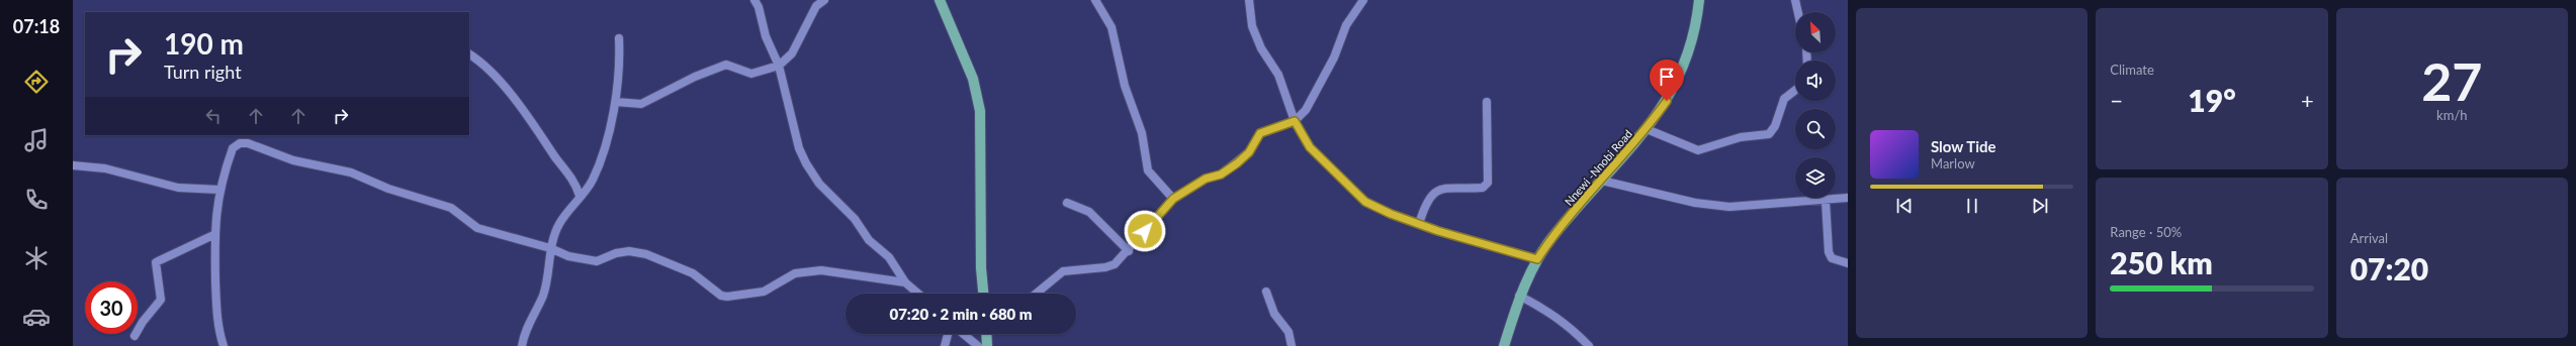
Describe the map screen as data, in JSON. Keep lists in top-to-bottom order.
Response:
{
  "streets": {
    "main road": ["Nnewi -Nnobi Road"]
  },
  "north": "top left",
  "page": {
    "tabs": "07:18",
    "tile": [
      "Climate",
      ["27", "km/h"],
      ["Range · 50%", "250 km"],
      ["Arrival", "07:20"]
    ],
    "turn": ["190 m", "Turn right"],
    "heat": ["−", "19°", "+"],
    "song": ["Slow Tide", "Marlow"],
    "limit": "30",
    "trip": "07:20 · 2 min · 680 m"
  }
}
